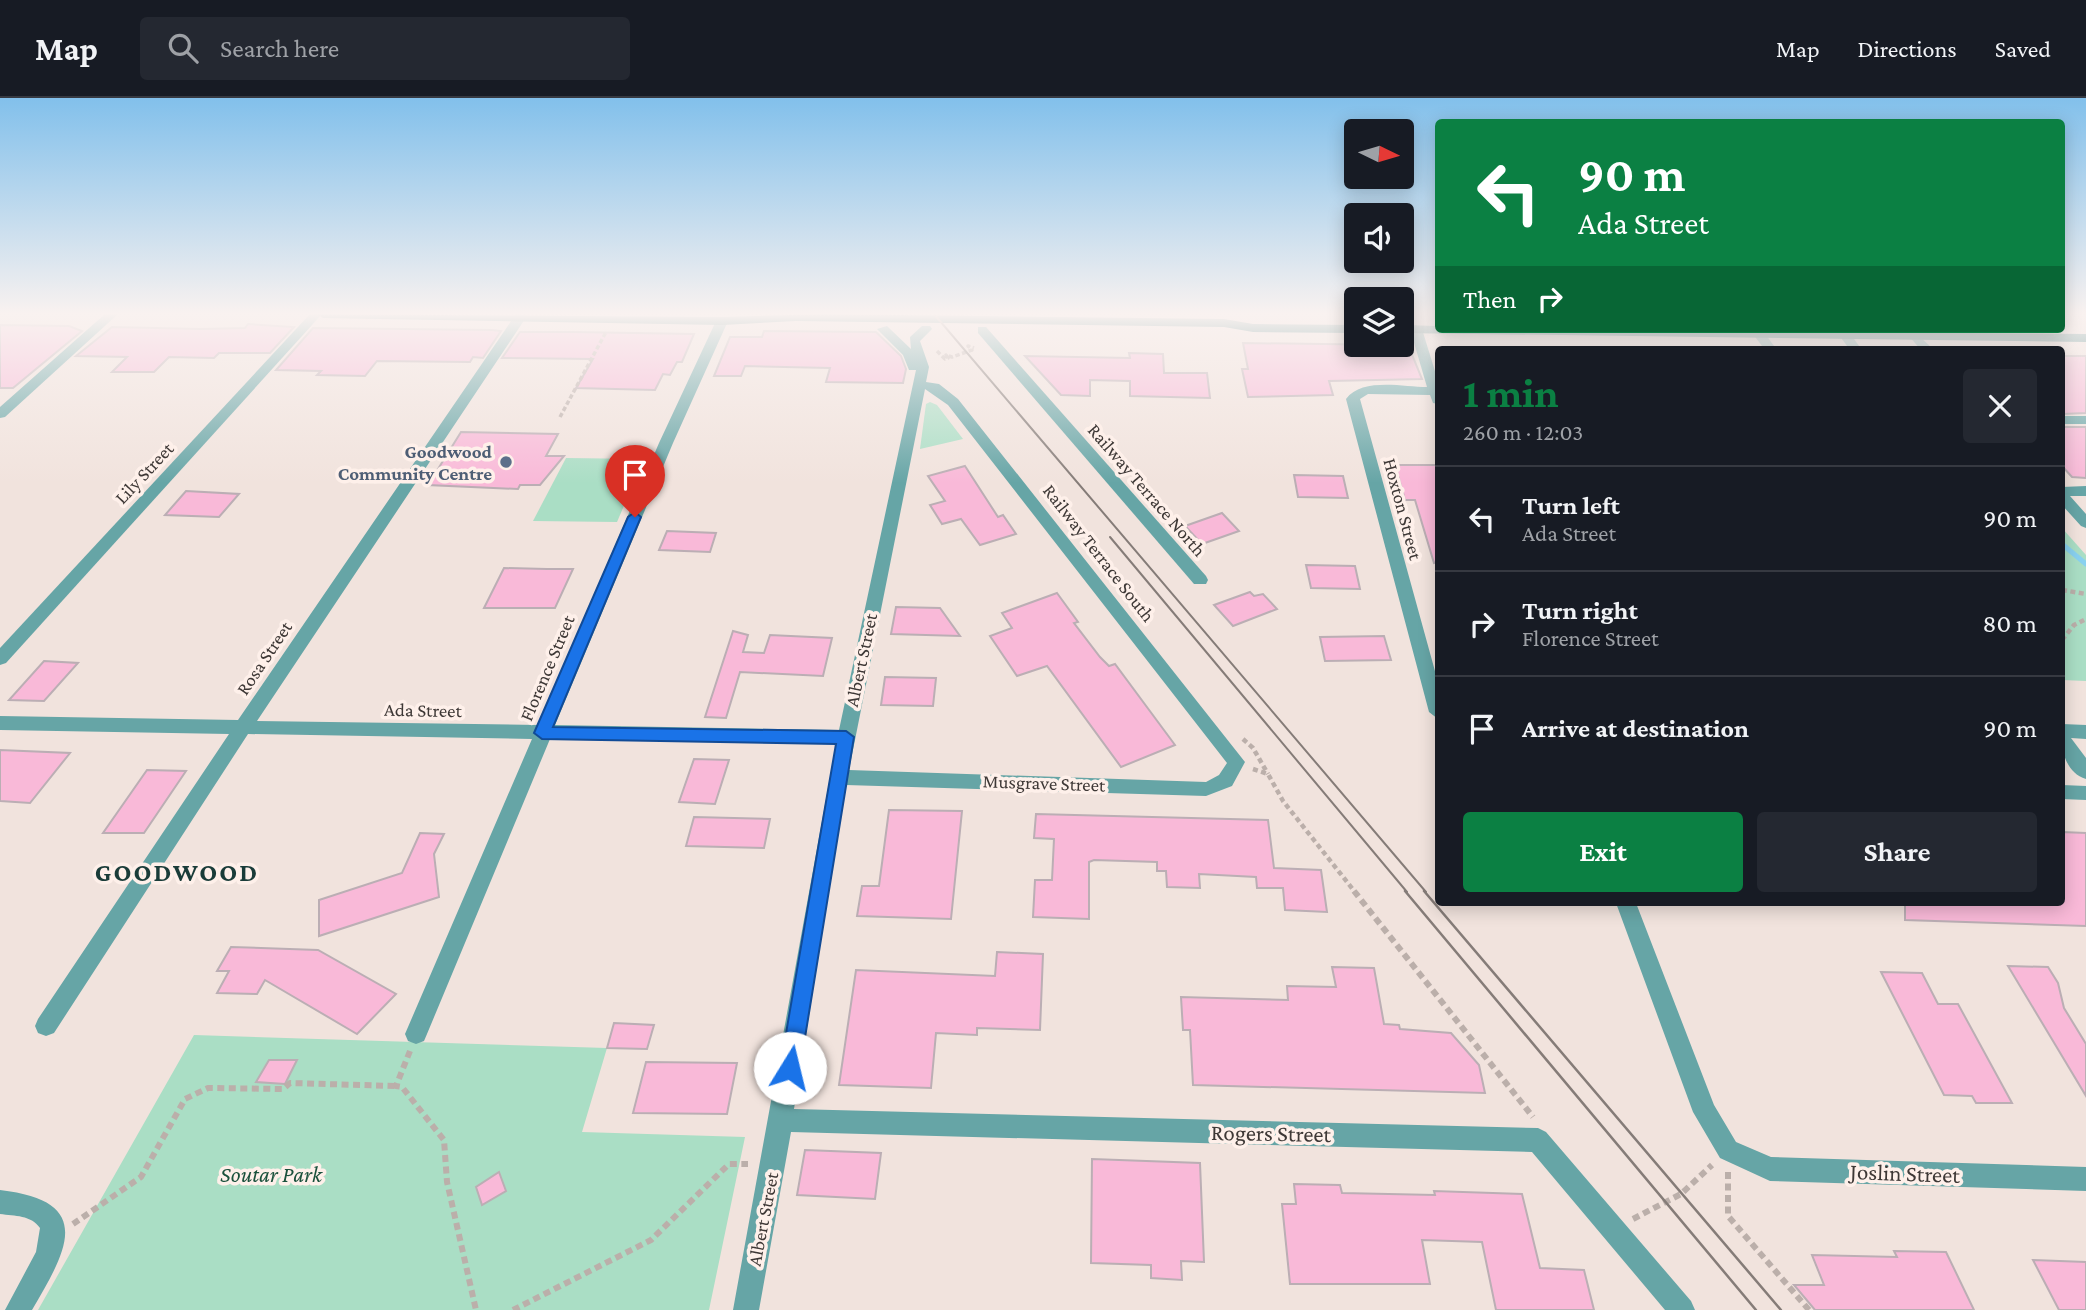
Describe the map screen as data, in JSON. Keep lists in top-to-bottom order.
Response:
{
  "streets": {
    "street": [
      "Lily Street",
      "Railway Terrace North",
      "Hoxton Street",
      "Railway Terrace South",
      "Rosa Street",
      "Albert Street",
      "Florence Street",
      "Ada Street",
      "Musgrave Street",
      "Rogers Street",
      "Joslin Street"
    ]
  },
  "crossings": [
    ["Railway Terrace South", "Albert Street"],
    ["Railway Terrace South", "Musgrave Street"],
    ["Rosa Street", "Ada Street"],
    ["Albert Street", "Ada Street"],
    ["Albert Street", "Musgrave Street"],
    ["Albert Street", "Rogers Street"],
    ["Florence Street", "Ada Street"]
  ],
  "districts": ["GOODWOOD"],
  "parks": ["Soutar Park"],
  "places": ["Goodwood Community Centre"],
  "north": "right",
  "page": {
    "header": "Map",
    "search": "Search here",
    "nav": ["Map", "Directions", "Saved"],
    "turn": ["90 m", "Ada Street"],
    "then": "Then",
    "heading": ["1 min", "260 m · 12:03"],
    "list": [
      {
        "name": "Turn left",
        "note": "Ada Street",
        "value": "90 m"
      },
      {
        "name": "Turn right",
        "note": "Florence Street",
        "value": "80 m"
      },
      {
        "name": "Arrive at destination",
        "value": "90 m"
      }
    ],
    "buttons": ["Exit", "Share"]
  }
}
